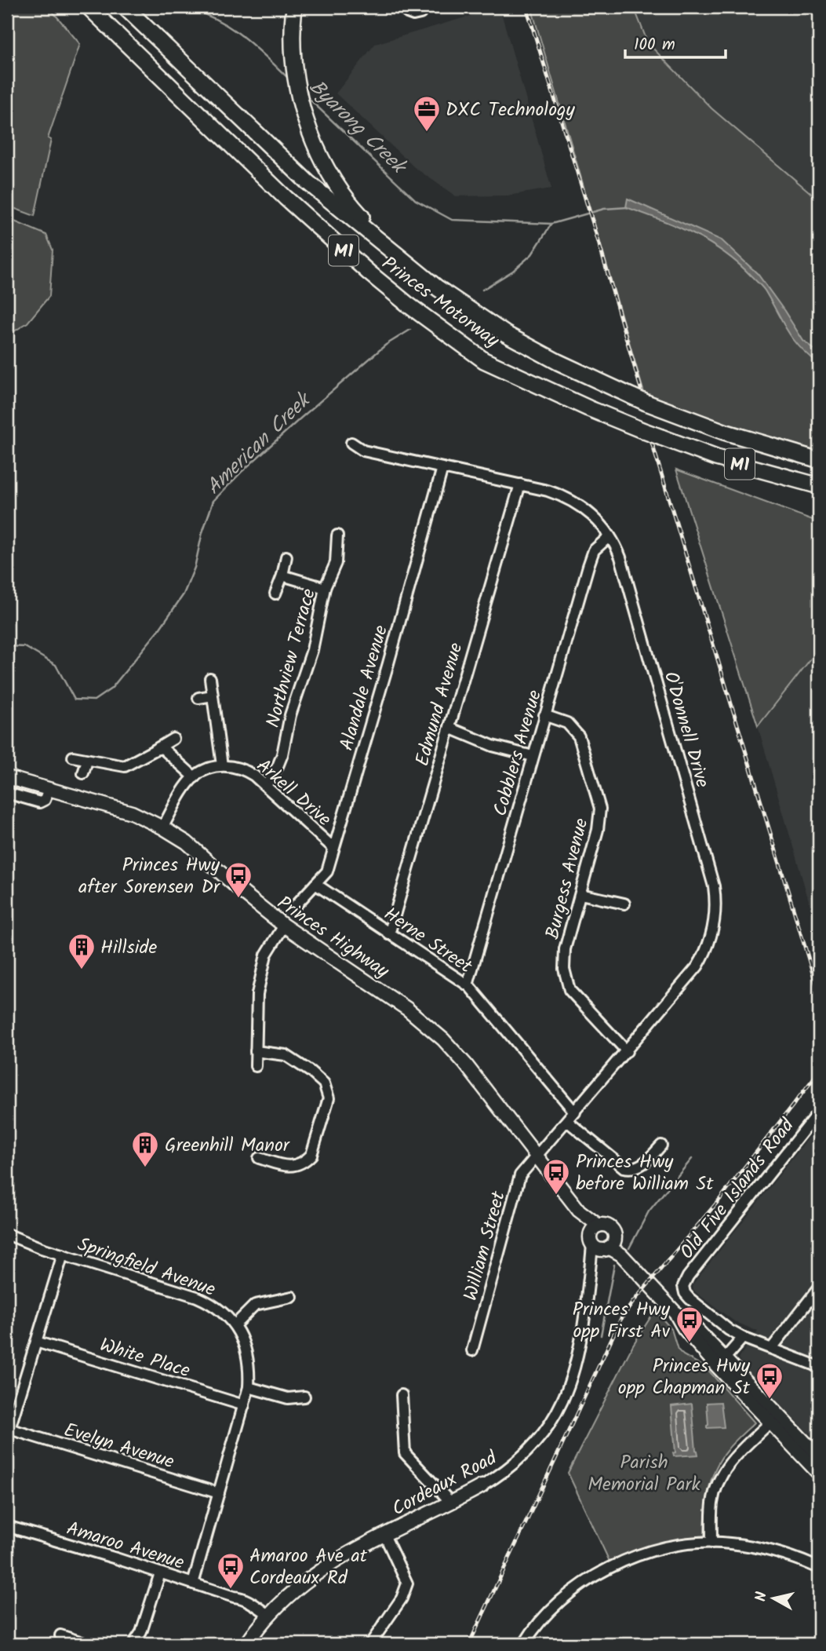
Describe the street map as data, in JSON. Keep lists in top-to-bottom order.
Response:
{
  "streets": {
    "highway": ["M1", "Princes Motorway"],
    "main road": ["Princes Highway", "Cordeaux Road"],
    "street": [
      "Northview Terrace",
      "Alandale Avenue",
      "Edmund Avenue",
      "O'Donnell Drive",
      "Cobblers Avenue",
      "Arkell Drive",
      "Burgess Avenue",
      "Herne Street",
      "Old Five Islands Road",
      "William Street",
      "Springfield Avenue",
      "White Place",
      "Evelyn Avenue",
      "Amaroo Avenue"
    ]
  },
  "crossings": [
    ["Northview Terrace", "Arkell Drive"],
    ["Alandale Avenue", "O'Donnell Drive"],
    ["Alandale Avenue", "Arkell Drive"],
    ["Alandale Avenue", "Herne Street"],
    ["Edmund Avenue", "O'Donnell Drive"],
    ["Edmund Avenue", "Herne Street"],
    ["O'Donnell Drive", "Cobblers Avenue"],
    ["O'Donnell Drive", "Burgess Avenue"],
    ["O'Donnell Drive", "Princes Highway"],
    ["O'Donnell Drive", "Herne Street"],
    ["O'Donnell Drive", "William Street"],
    ["Cobblers Avenue", "Burgess Avenue"],
    ["Cobblers Avenue", "Herne Street"],
    ["Princes Highway", "William Street"],
    ["Princes Highway", "Cordeaux Road"],
    ["Springfield Avenue", "White Place"],
    ["Springfield Avenue", "Evelyn Avenue"],
    ["Springfield Avenue", "Amaroo Avenue"],
    ["Cordeaux Road", "Amaroo Avenue"]
  ],
  "water": ["Byarong Creek", "American Creek"],
  "parks": ["Parish Memorial Park"],
  "places": {
    "office": ["DXC Technology"],
    "bus stop": [
      "Princes Hwy after Sorensen Dr",
      "Princes Hwy before William St",
      "Princes Hwy opp First Av",
      "Princes Hwy opp Chapman St",
      "Amaroo Ave at Cordeaux Rd"
    ],
    "building": ["Hillside", "Greenhill Manor"]
  },
  "scale_bar": "100 m",
  "north": "left"
}
